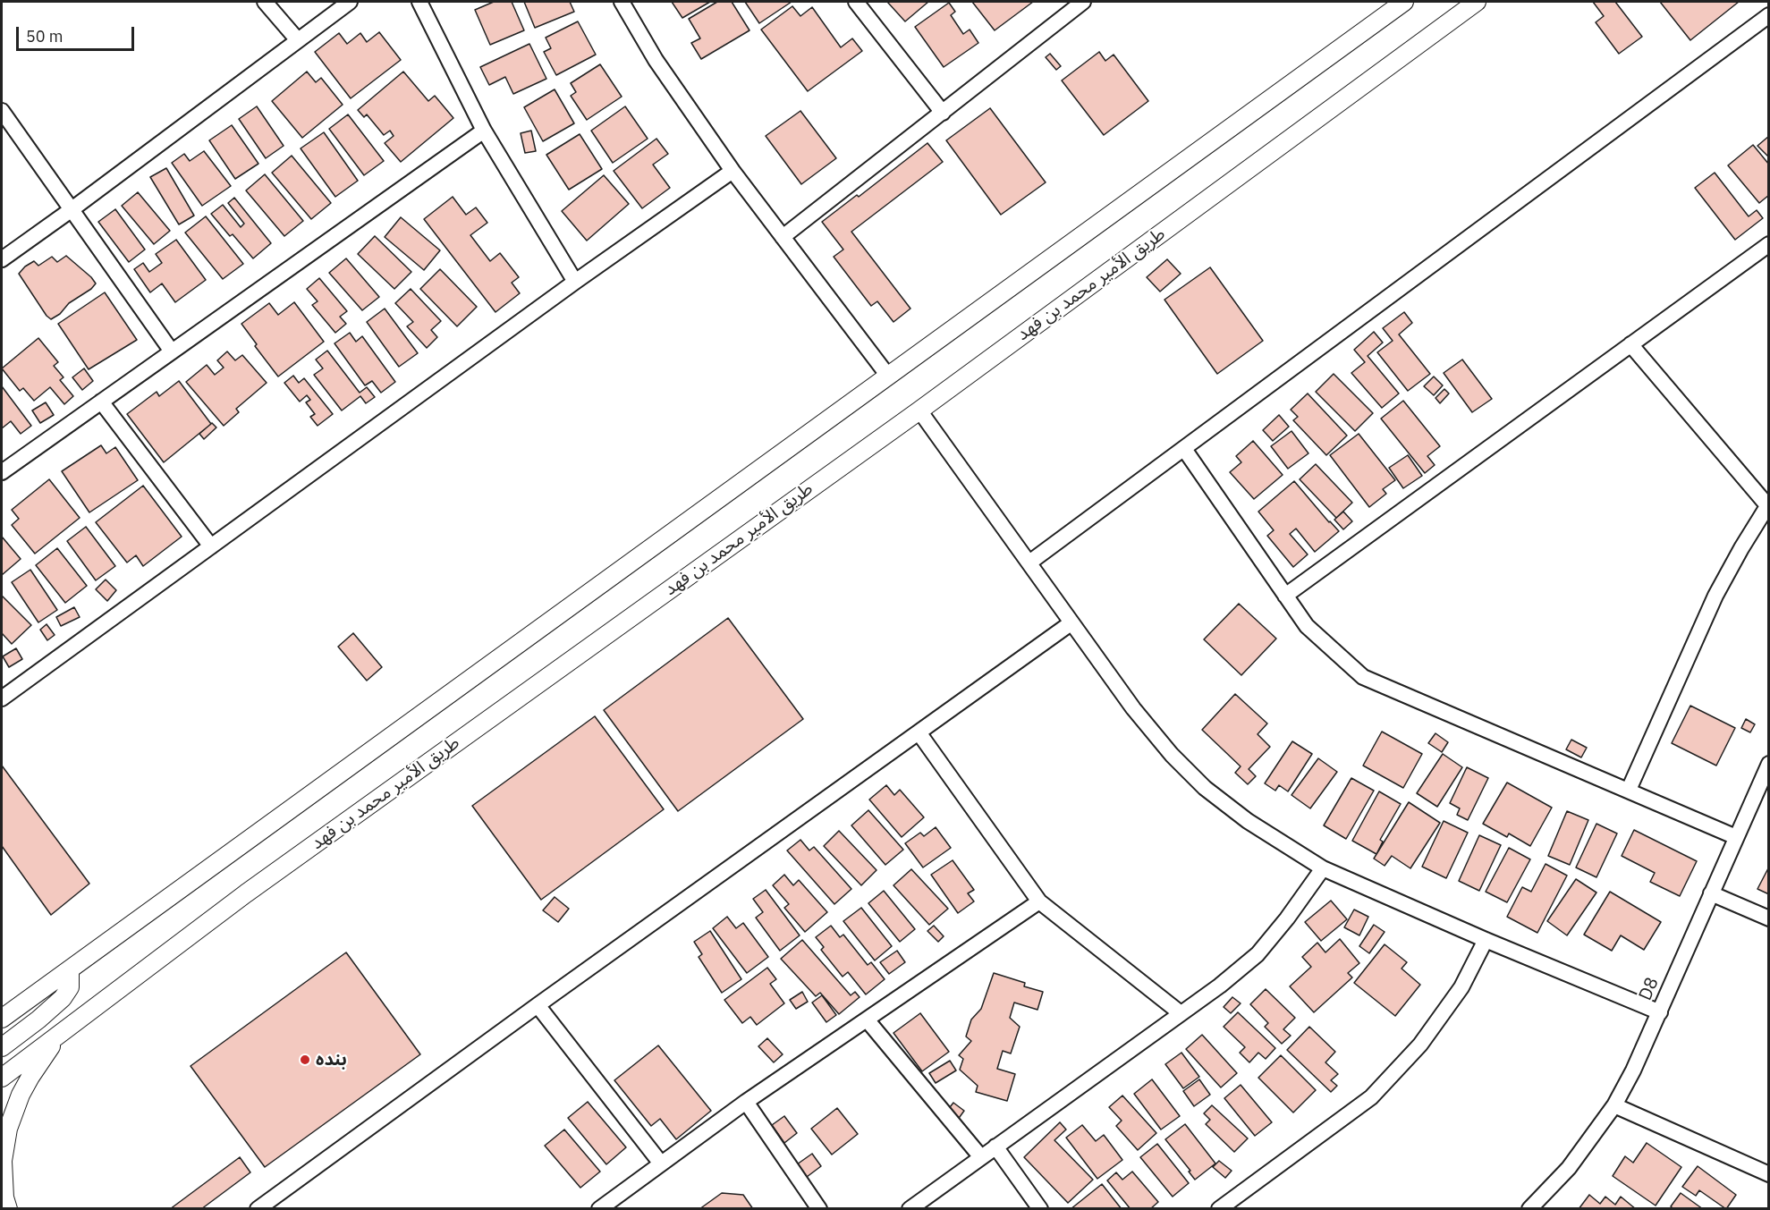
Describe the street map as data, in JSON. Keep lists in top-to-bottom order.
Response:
{
  "streets": {
    "street": ["طريق الأمير محمد بن فهد", "D8"]
  },
  "places": ["بنده"],
  "scale_bar": "50 m"
}
